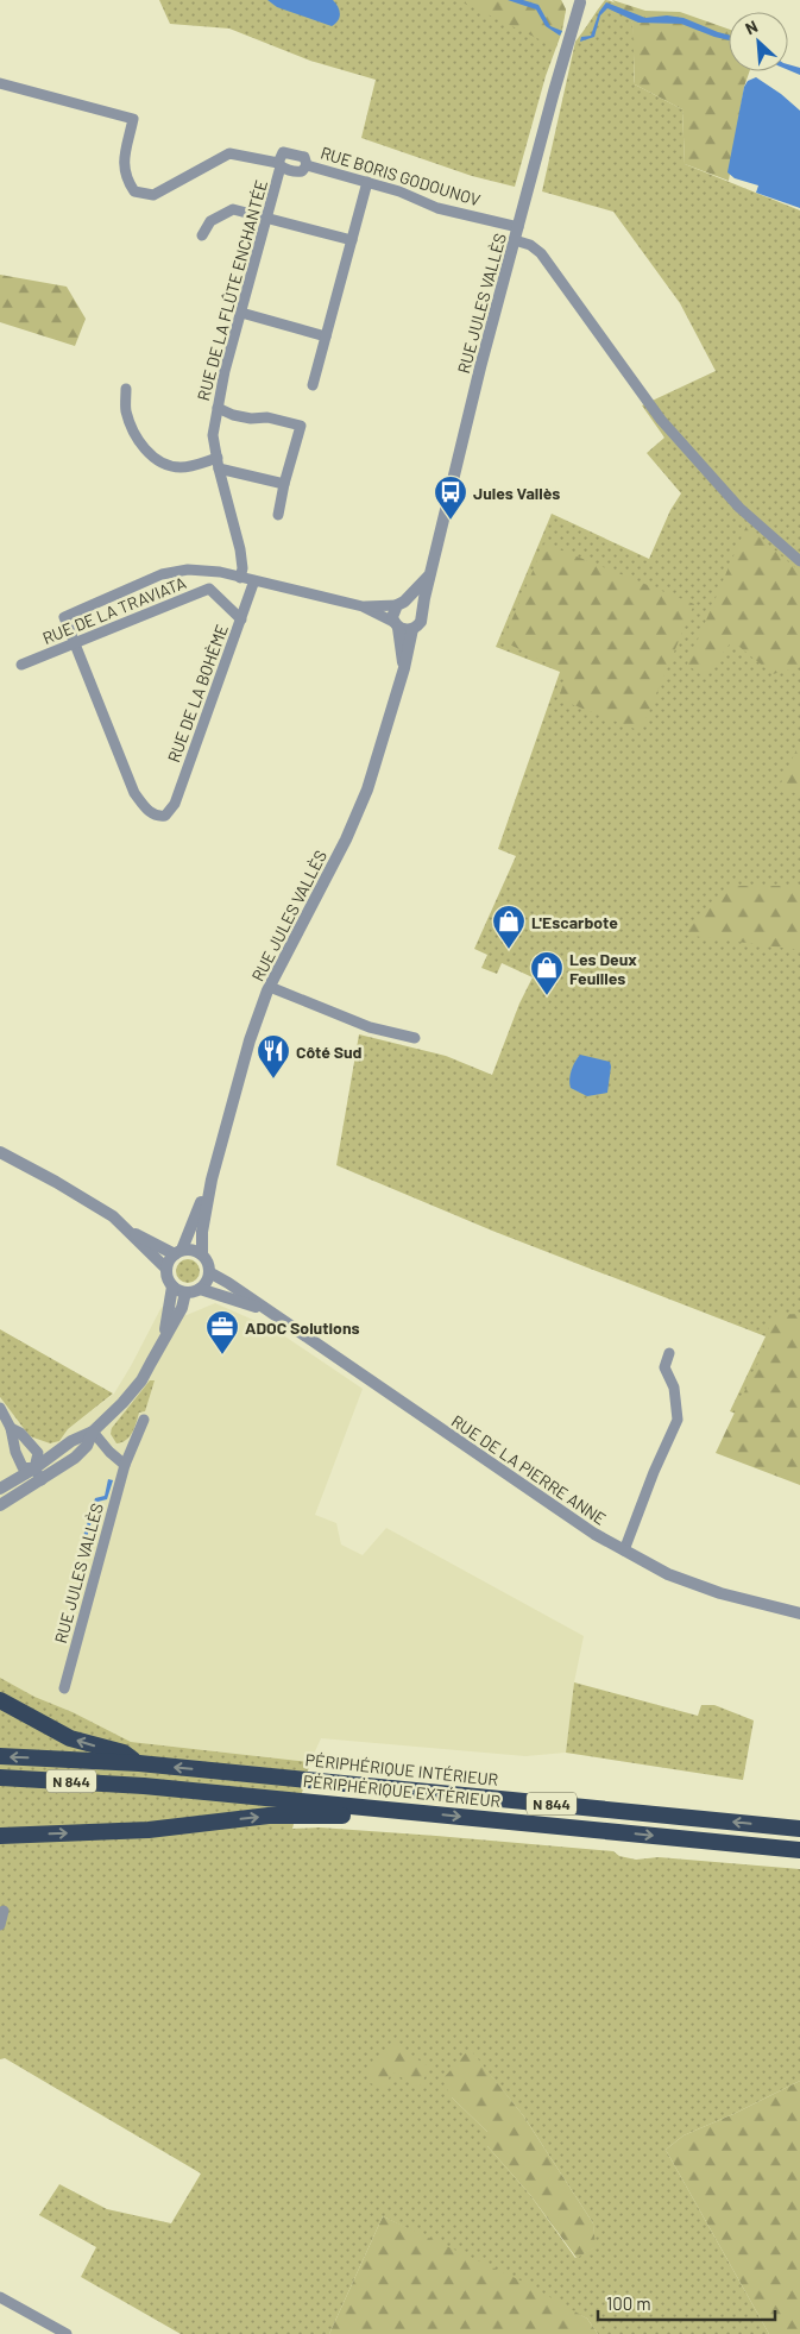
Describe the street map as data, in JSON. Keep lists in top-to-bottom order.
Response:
{
  "streets": {
    "highway": ["PÉRIPHÉRIQUE INTÉRIEUR", "N 844", "PÉRIPHÉRIQUE EXTÉRIEUR"],
    "street": [
      "RUE BORIS GODOUNOV",
      "RUE DE LA FLÛTE ENCHANTÉE",
      "RUE JULES VALLÈS",
      "RUE DE LA TRAVIATA",
      "RUE DE LA BOHÈME",
      "RUE DE LA PIERRE ANNE"
    ]
  },
  "crossings": [
    ["RUE BORIS GODOUNOV", "RUE JULES VALLÈS"],
    ["RUE JULES VALLÈS", "RUE DE LA PIERRE ANNE"],
    ["RUE DE LA TRAVIATA", "RUE DE LA BOHÈME"]
  ],
  "one_way": ["PÉRIPHÉRIQUE EXTÉRIEUR"],
  "places": {
    "bus stop": ["Jules Vallès"],
    "shop": ["L'Escarbote", "Les Deux Feuilles"],
    "restaurant": ["Côté Sud"],
    "office": ["ADOC Solutions"]
  },
  "scale_bar": "100 m",
  "north": "top left"
}
